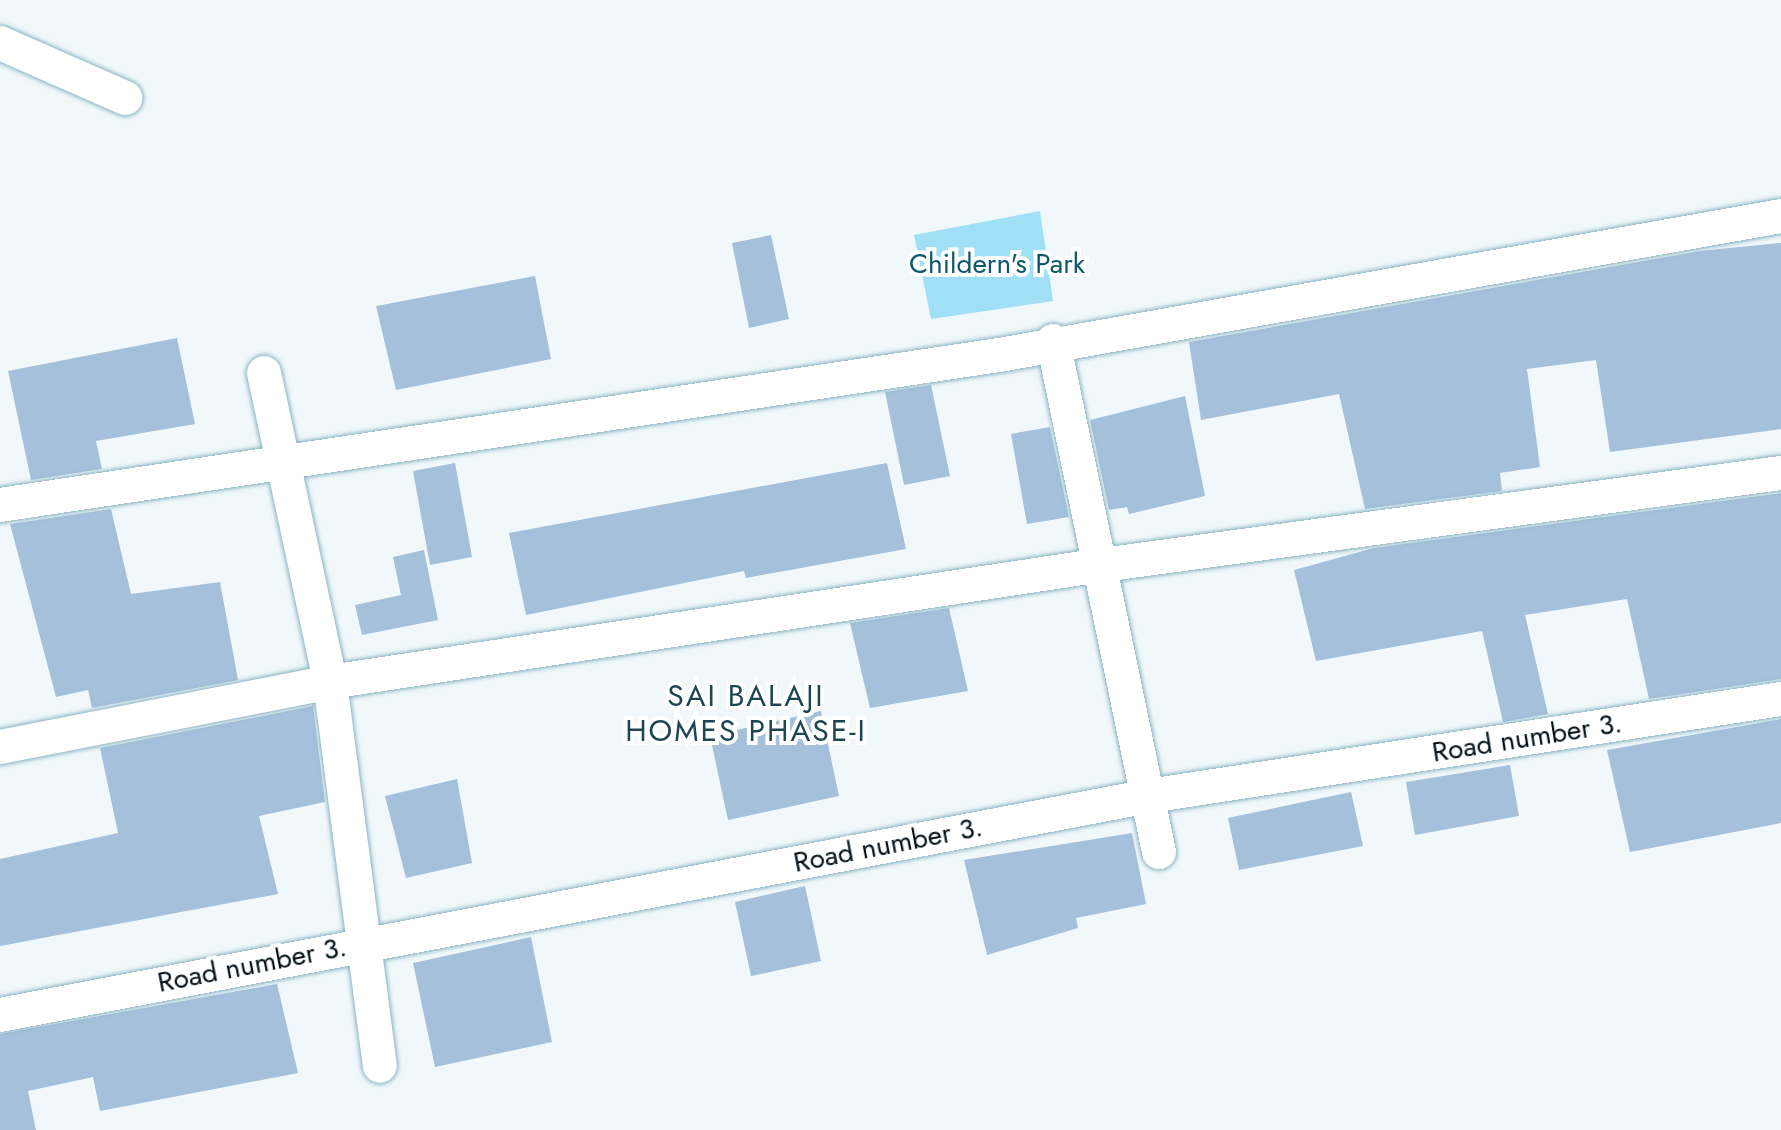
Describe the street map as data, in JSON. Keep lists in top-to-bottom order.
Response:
{
  "streets": {
    "street": ["Road number 3."]
  },
  "districts": ["SAI BALAJI HOMES PHASE-I"],
  "parks": ["Childern's Park"]
}
